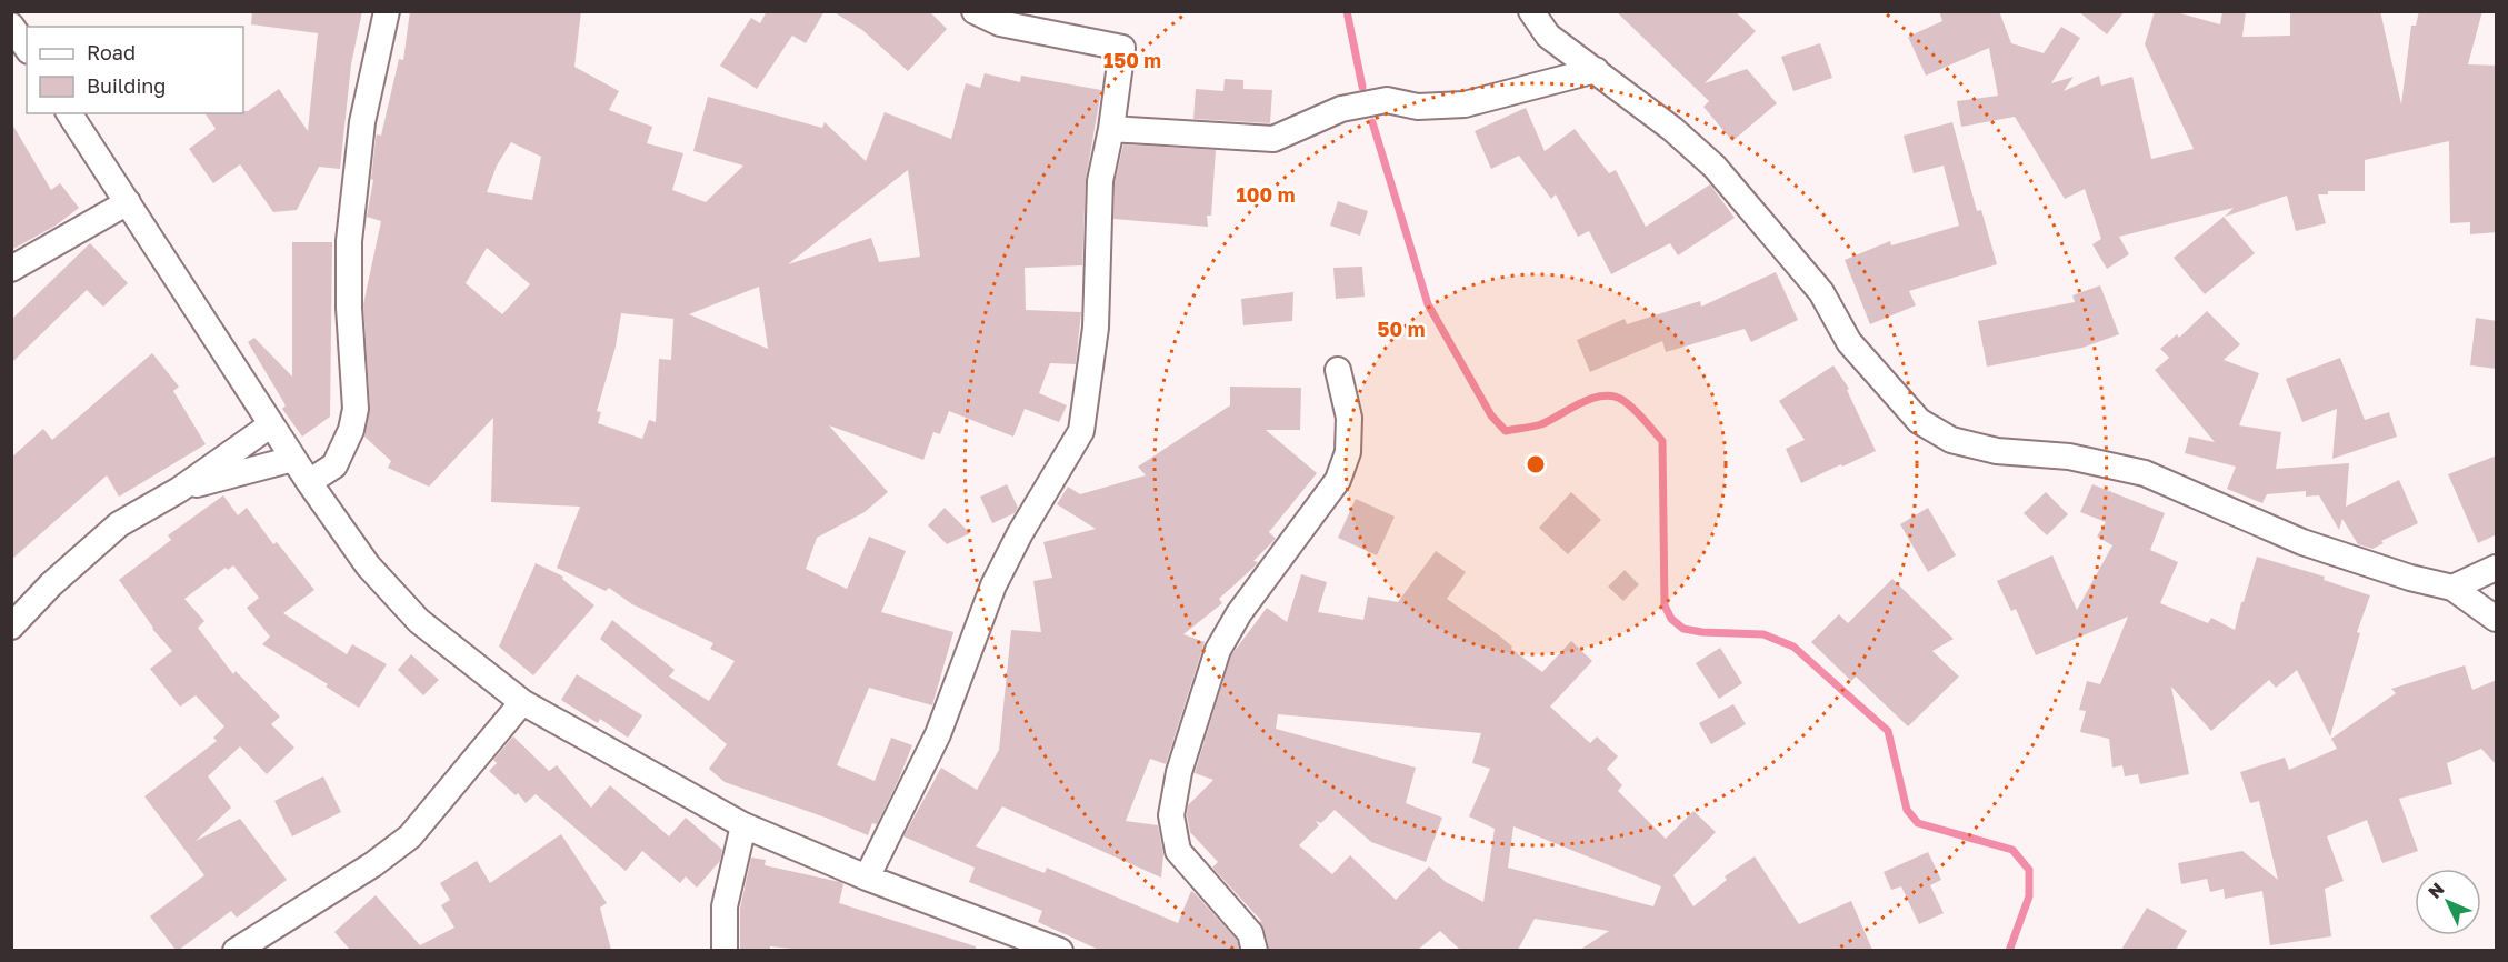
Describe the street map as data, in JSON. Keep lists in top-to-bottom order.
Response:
{
  "legend": ["Road", "Building"],
  "north": "top left",
  "rings": ["150 m", "100 m", "50 m"]
}
